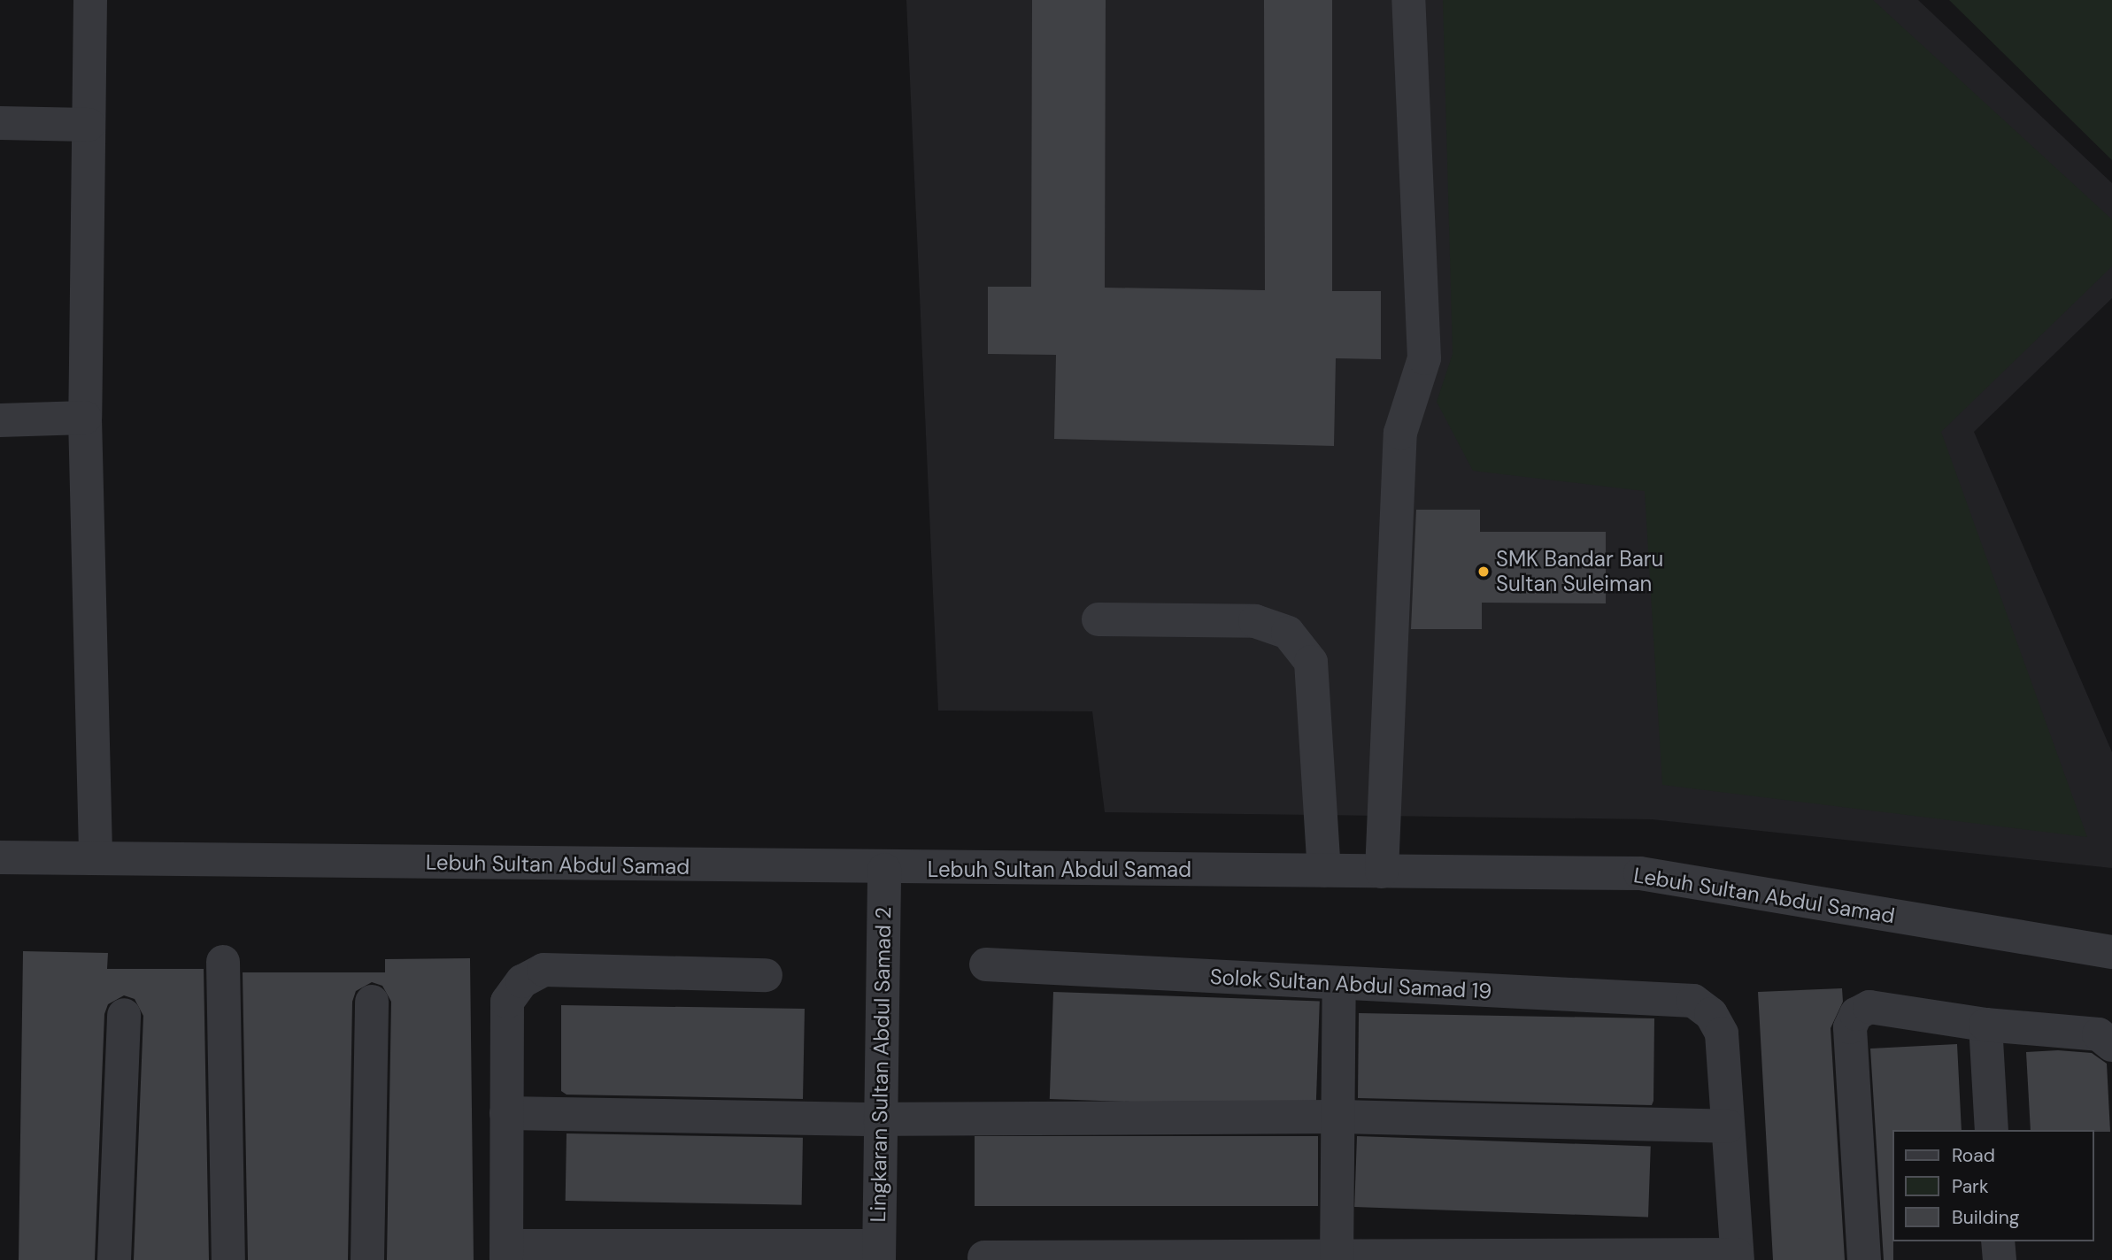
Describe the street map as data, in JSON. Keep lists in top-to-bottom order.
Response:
{
  "streets": {
    "street": ["Lebuh Sultan Abdul Samad", "Solok Sultan Abdul Samad 19", "Lingkaran Sultan Abdul Samad 2"]
  },
  "crossings": [
    ["Lebuh Sultan Abdul Samad", "Lingkaran Sultan Abdul Samad 2"]
  ],
  "places": ["SMK Bandar Baru Sultan Suleiman"],
  "legend": ["Road", "Park", "Building"]
}
